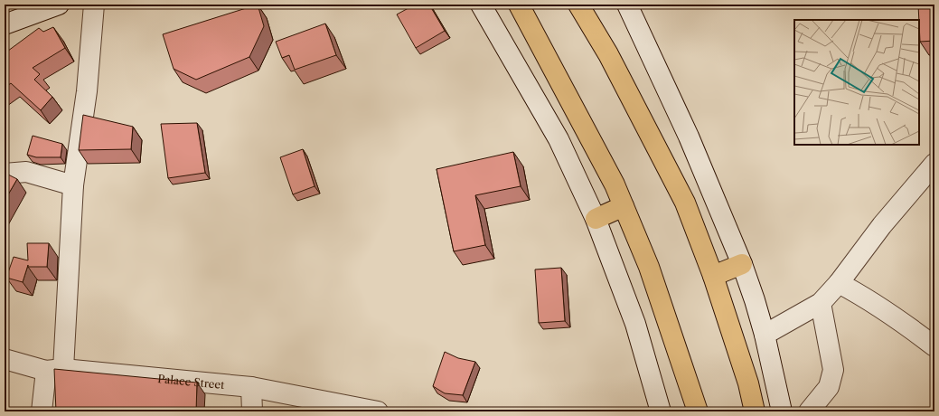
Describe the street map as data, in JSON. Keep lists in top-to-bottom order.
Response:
{
  "streets": {
    "street": ["Palace Street"]
  }
}
